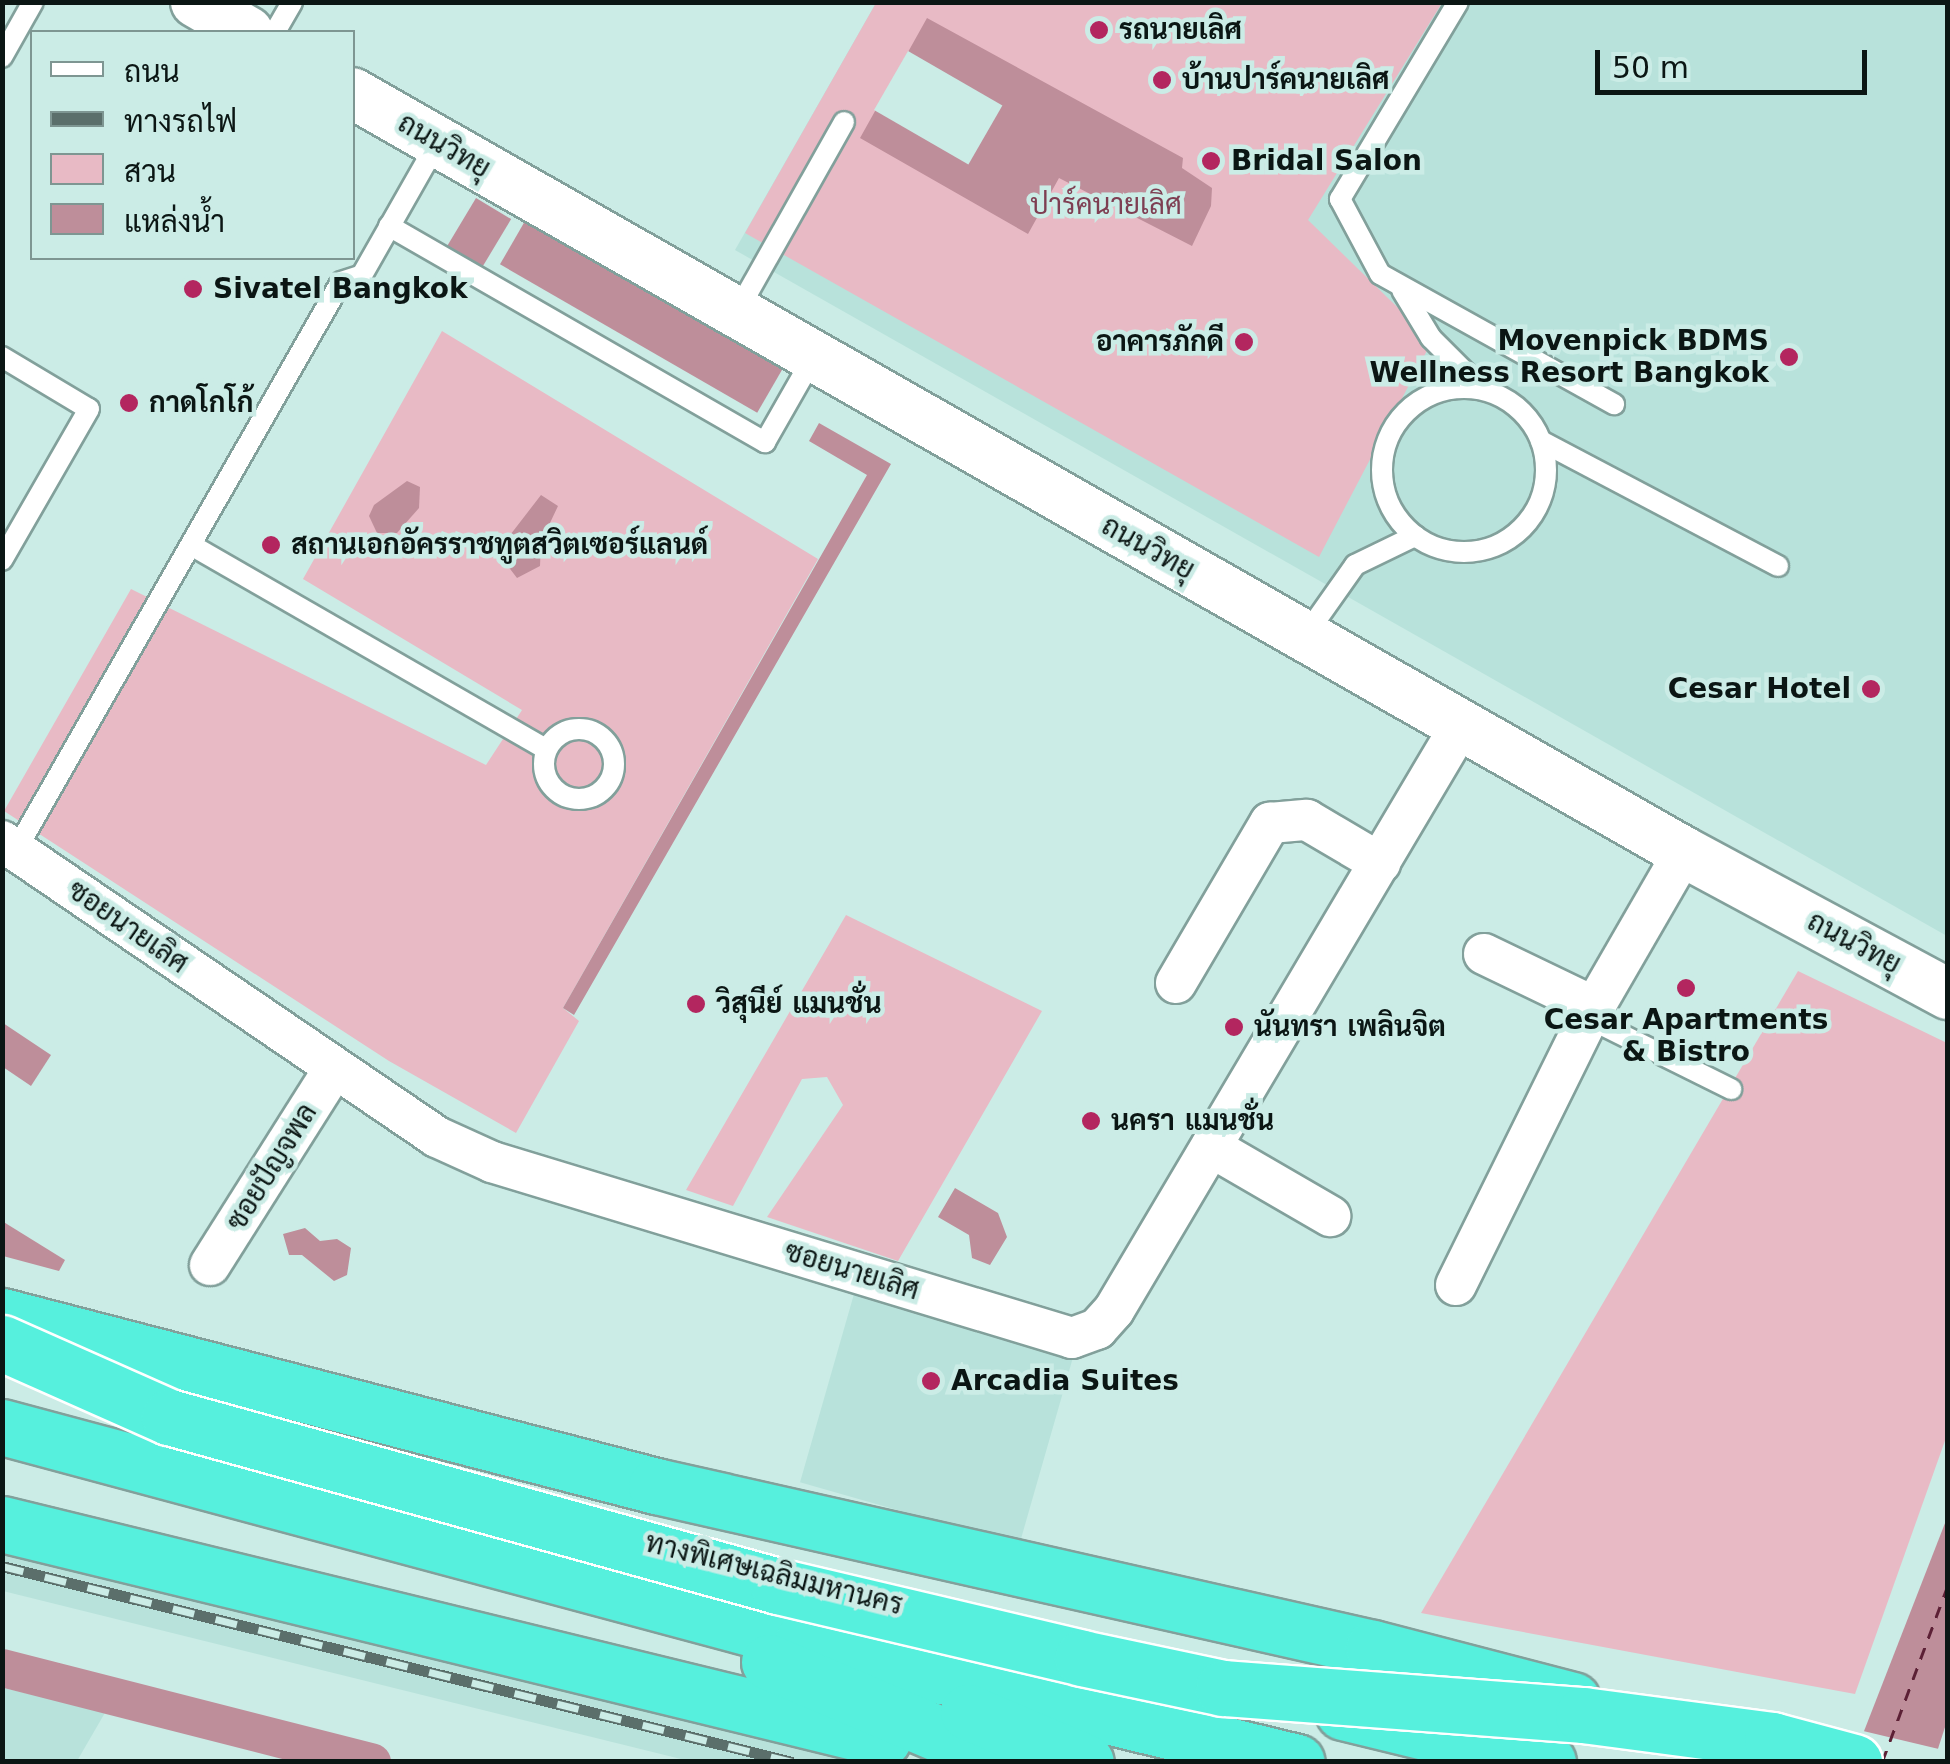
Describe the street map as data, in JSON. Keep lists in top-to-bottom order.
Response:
{
  "streets": {
    "highway": ["ทางพิเศษเฉลิมมหานคร"],
    "street": ["ถนนวิทยุ", "ซอยนายเลิศ", "ซอยปัญจพล"]
  },
  "crossings": [
    ["ถนนวิทยุ", "ซอยนายเลิศ"],
    ["ซอยนายเลิศ", "ซอยปัญจพล"]
  ],
  "parks": ["ปาร์คนายเลิศ"],
  "places": [
    "รถนายเลิศ",
    "บ้านปาร์คนายเลิศ",
    "Bridal Salon",
    "Sivatel Bangkok",
    "อาคารภักดี",
    "Movenpick BDMS Wellness Resort Bangkok",
    "กาดโกโก้",
    "สถานเอกอัครราชทูตสวิตเซอร์แลนด์",
    "Cesar Hotel",
    "Cesar Apartments & Bistro",
    "วิสุนีย์ แมนชั่น",
    "นันทรา เพลินจิต",
    "นครา แมนชั่น",
    "Arcadia Suites"
  ],
  "legend": [
    "ถนน",
    "ทางรถไฟ",
    "สวน",
    "แหล่งน้ำ"
  ],
  "scale_bar": "50 m"
}
